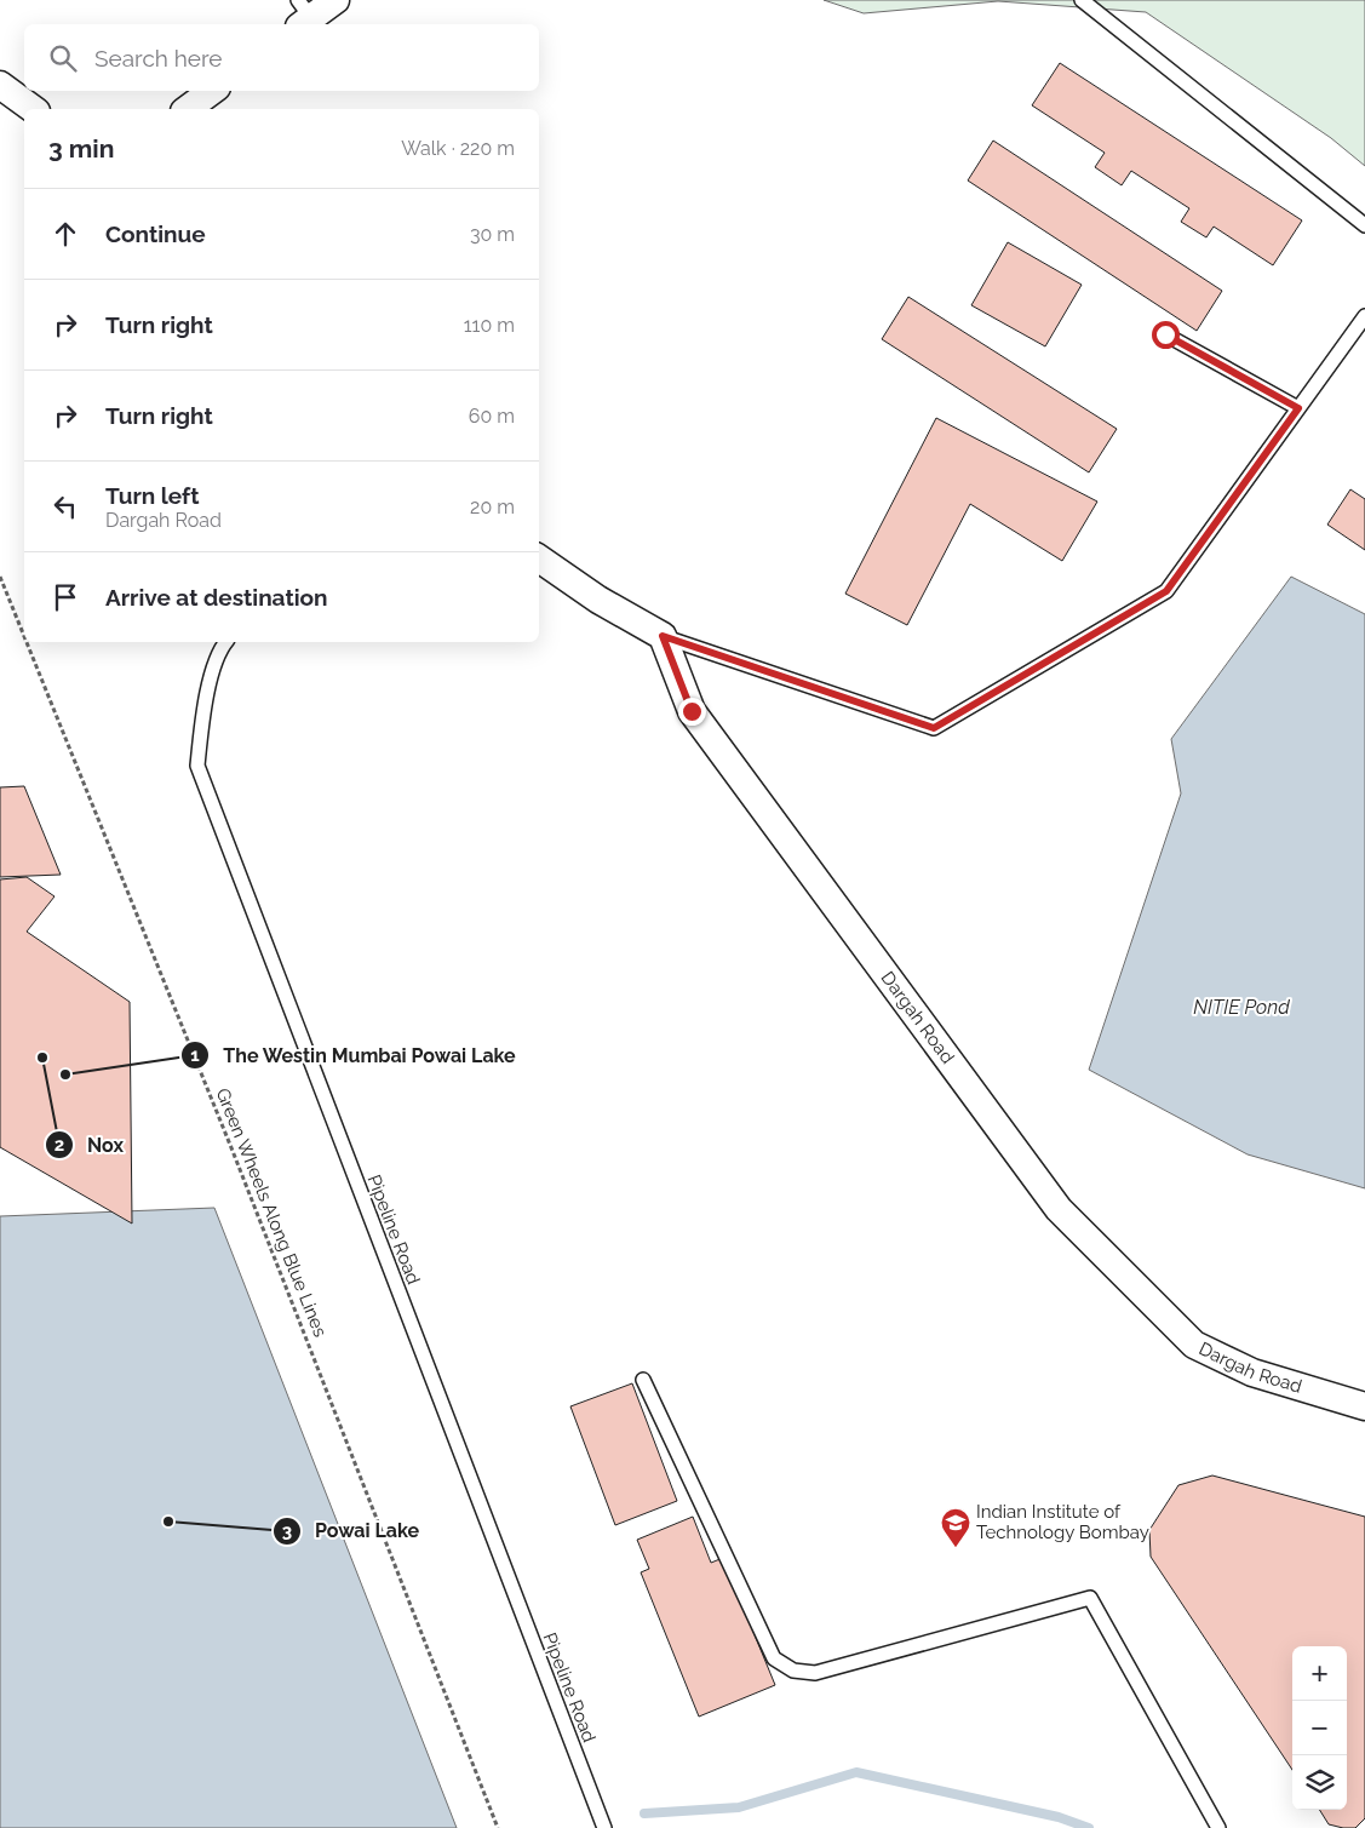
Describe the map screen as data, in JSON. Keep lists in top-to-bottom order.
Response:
{
  "streets": {
    "street": ["Dargah Road"],
    "lane": ["Pipeline Road"],
    "path": ["Green Wheels Along Blue Lines"]
  },
  "water": ["NITIE Pond"],
  "places": {
    "other": ["Nox", "The Westin Mumbai Powai Lake", "Powai Lake"],
    "school or university": ["Indian Institute of Technology Bombay"]
  },
  "page": {
    "search": "Search here",
    "heading": ["3 min", "Walk · 220 m"],
    "list": [
      ["Continue", "30 m"],
      ["Turn right", "110 m"],
      ["Turn right", "60 m"],
      ["Turn left", "Dargah Road", "20 m"],
      "Arrive at destination"
    ],
    "map_buttons": ["+", "−"]
  }
}
